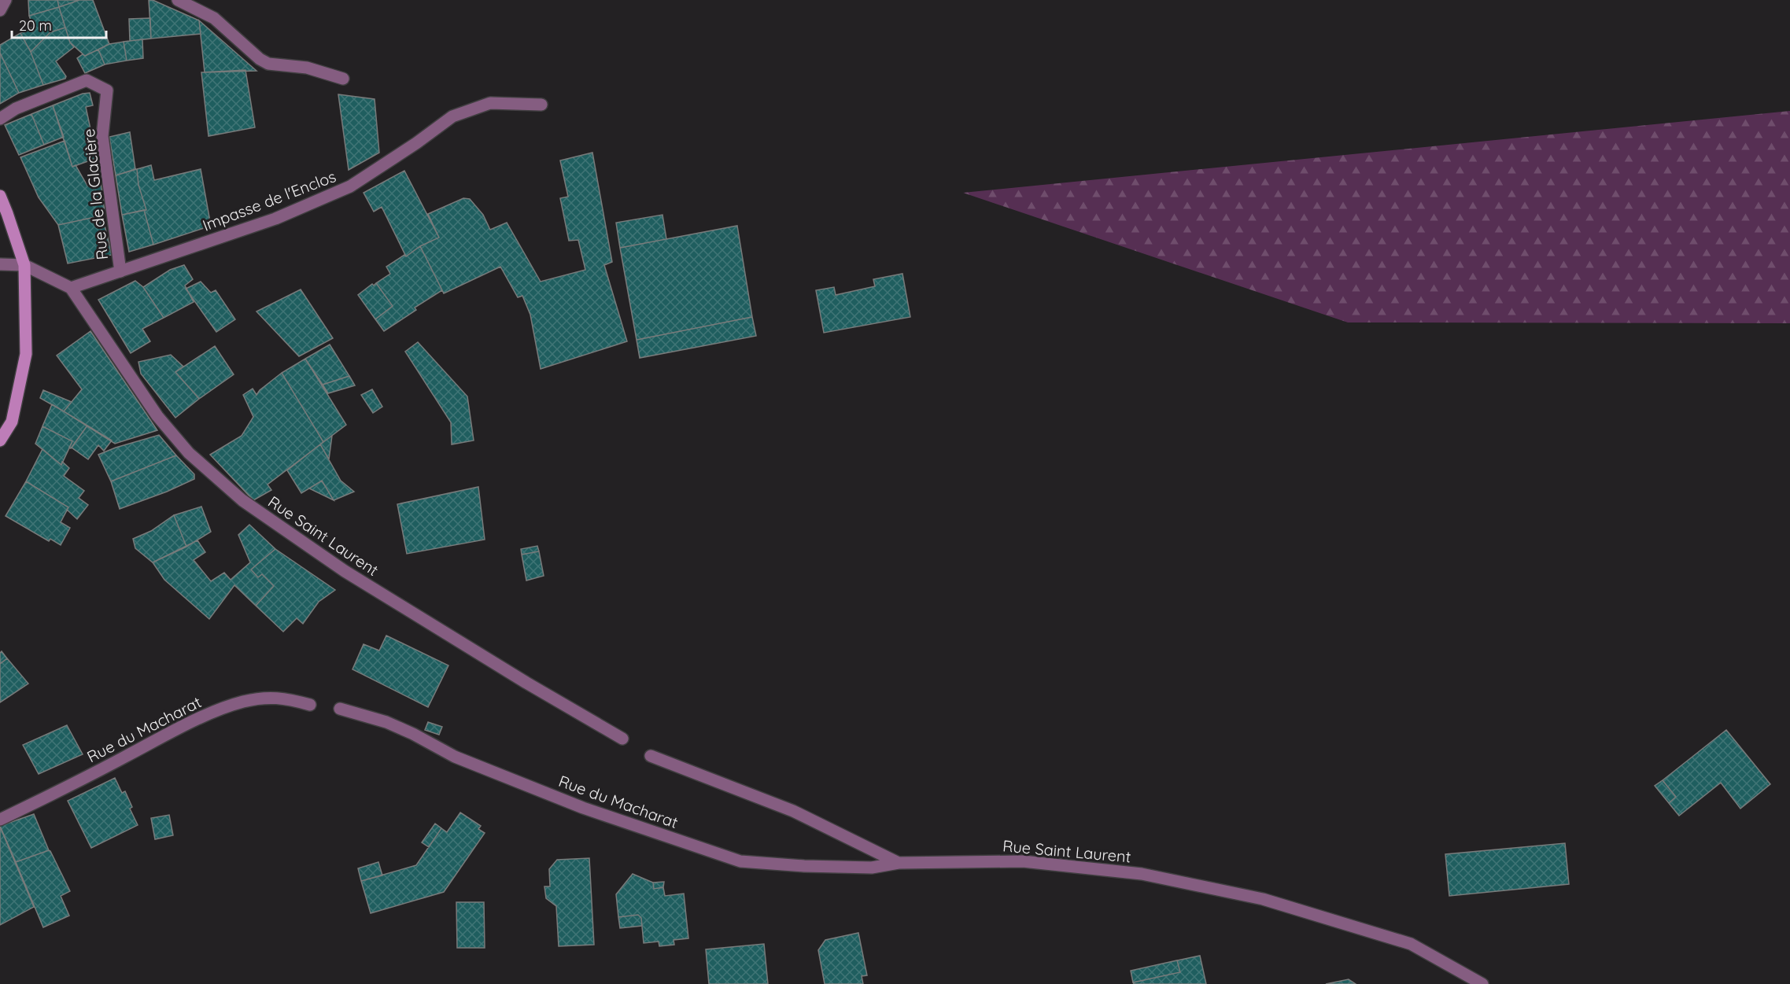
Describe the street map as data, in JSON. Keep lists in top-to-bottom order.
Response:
{
  "streets": {
    "street": [
      "Rue de la Glacière",
      "Impasse de l'Enclos",
      "Rue Saint Laurent",
      "Rue du Macharat"
    ]
  },
  "crossings": [
    ["Rue de la Glacière", "Impasse de l'Enclos"],
    ["Impasse de l'Enclos", "Rue Saint Laurent"],
    ["Rue Saint Laurent", "Rue du Macharat"]
  ],
  "scale_bar": "20 m"
}
